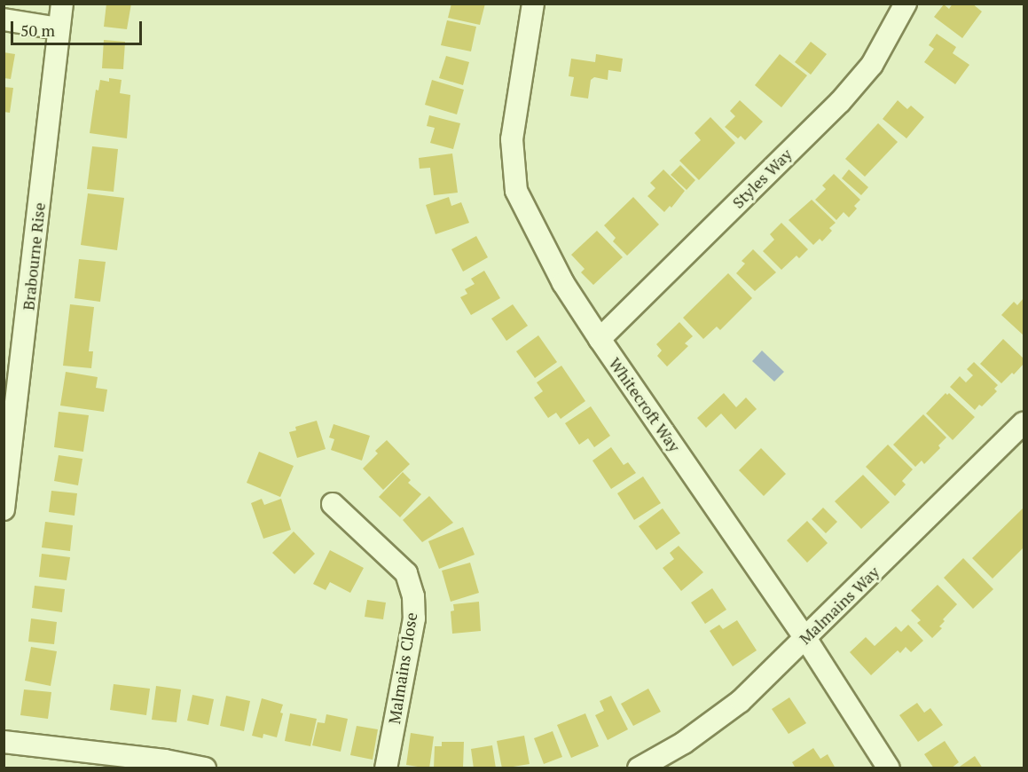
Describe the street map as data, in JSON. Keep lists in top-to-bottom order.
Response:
{
  "streets": {
    "street": [
      "Styles Way",
      "Brabourne Rise",
      "Whitecroft Way",
      "Malmains Way",
      "Malmains Close"
    ]
  },
  "crossings": [
    ["Styles Way", "Whitecroft Way"],
    ["Whitecroft Way", "Malmains Way"]
  ],
  "scale_bar": "50 m"
}
